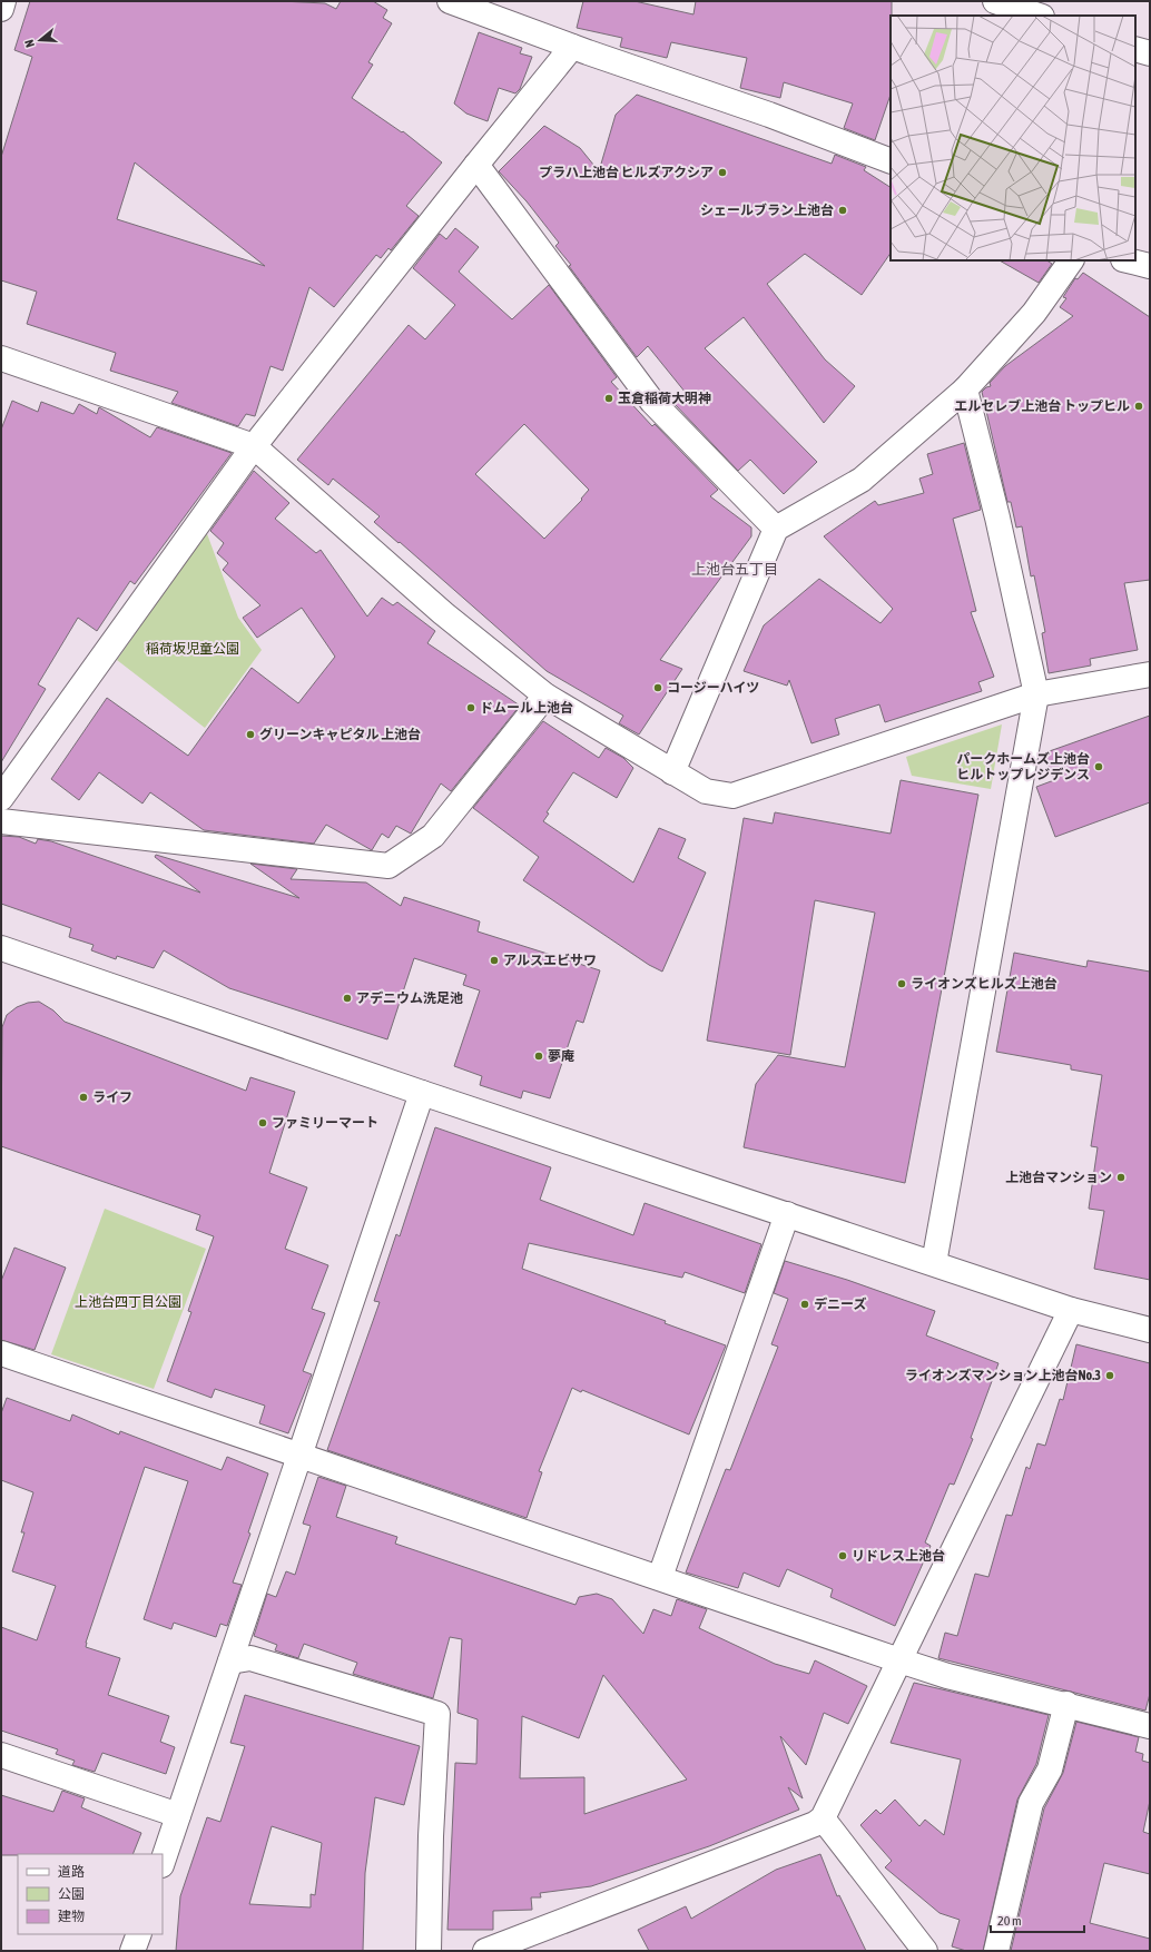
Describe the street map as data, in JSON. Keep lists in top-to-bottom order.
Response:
{
  "districts": ["上池台五丁目"],
  "parks": ["稲荷坂児童公園", "上池台四丁目公園"],
  "places": [
    "プラハ上池台 ヒルズアクシア",
    "シェールブラン上池台",
    "玉倉稲荷大明神",
    "エルセレブ上池台 トップヒル",
    "コージーハイツ",
    "ドムール上池台",
    "グリーンキャピタル 上池台",
    "パークホームズ上池台 ヒルトップレジデンス",
    "アルスエビサワ",
    "ライオンズヒルズ上池台",
    "アデニウム洗足池",
    "夢庵",
    "ライフ",
    "ファミリーマート",
    "上池台マンション",
    "デニーズ",
    "ライオンズマンション上池台No.3",
    "リドレス上池台"
  ],
  "legend": ["道路", "公園", "建物"],
  "scale_bar": "20 m",
  "north": "left"
}
